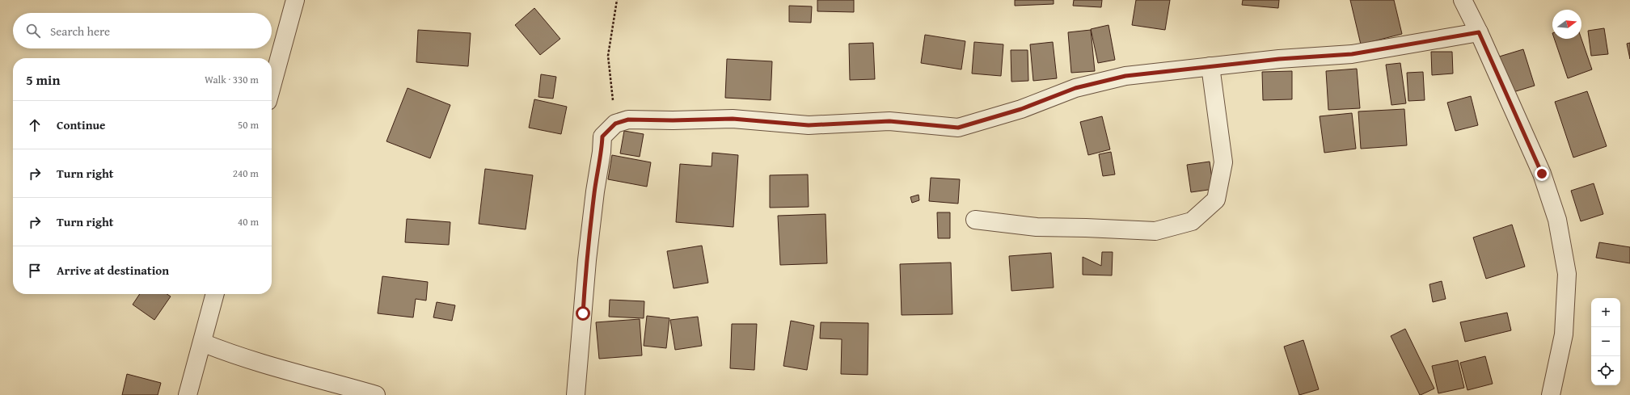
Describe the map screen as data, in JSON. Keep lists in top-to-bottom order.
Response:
{
  "north": "right",
  "page": {
    "search": "Search here",
    "heading": ["5 min", "Walk · 330 m"],
    "list": [
      ["Continue", "50 m"],
      ["Turn right", "240 m"],
      ["Turn right", "40 m"],
      "Arrive at destination"
    ],
    "map_buttons": ["+", "−"]
  }
}
